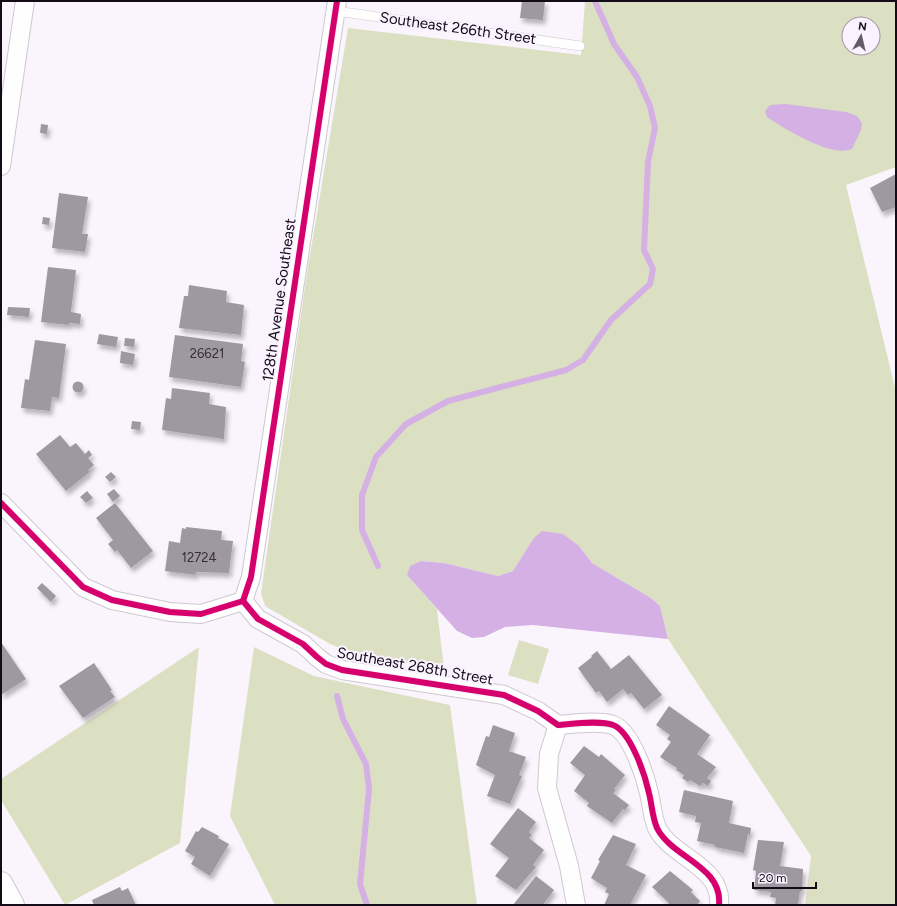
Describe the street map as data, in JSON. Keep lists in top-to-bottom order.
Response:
{
  "streets": {
    "street": ["128th Avenue Southeast", "Southeast 268th Street"],
    "lane": ["Southeast 266th Street"]
  },
  "crossings": [
    ["Southeast 266th Street", "128th Avenue Southeast"],
    ["128th Avenue Southeast", "Southeast 268th Street"]
  ],
  "house_numbers": ["26621", "12724"],
  "scale_bar": "20 m",
  "north": "top"
}
